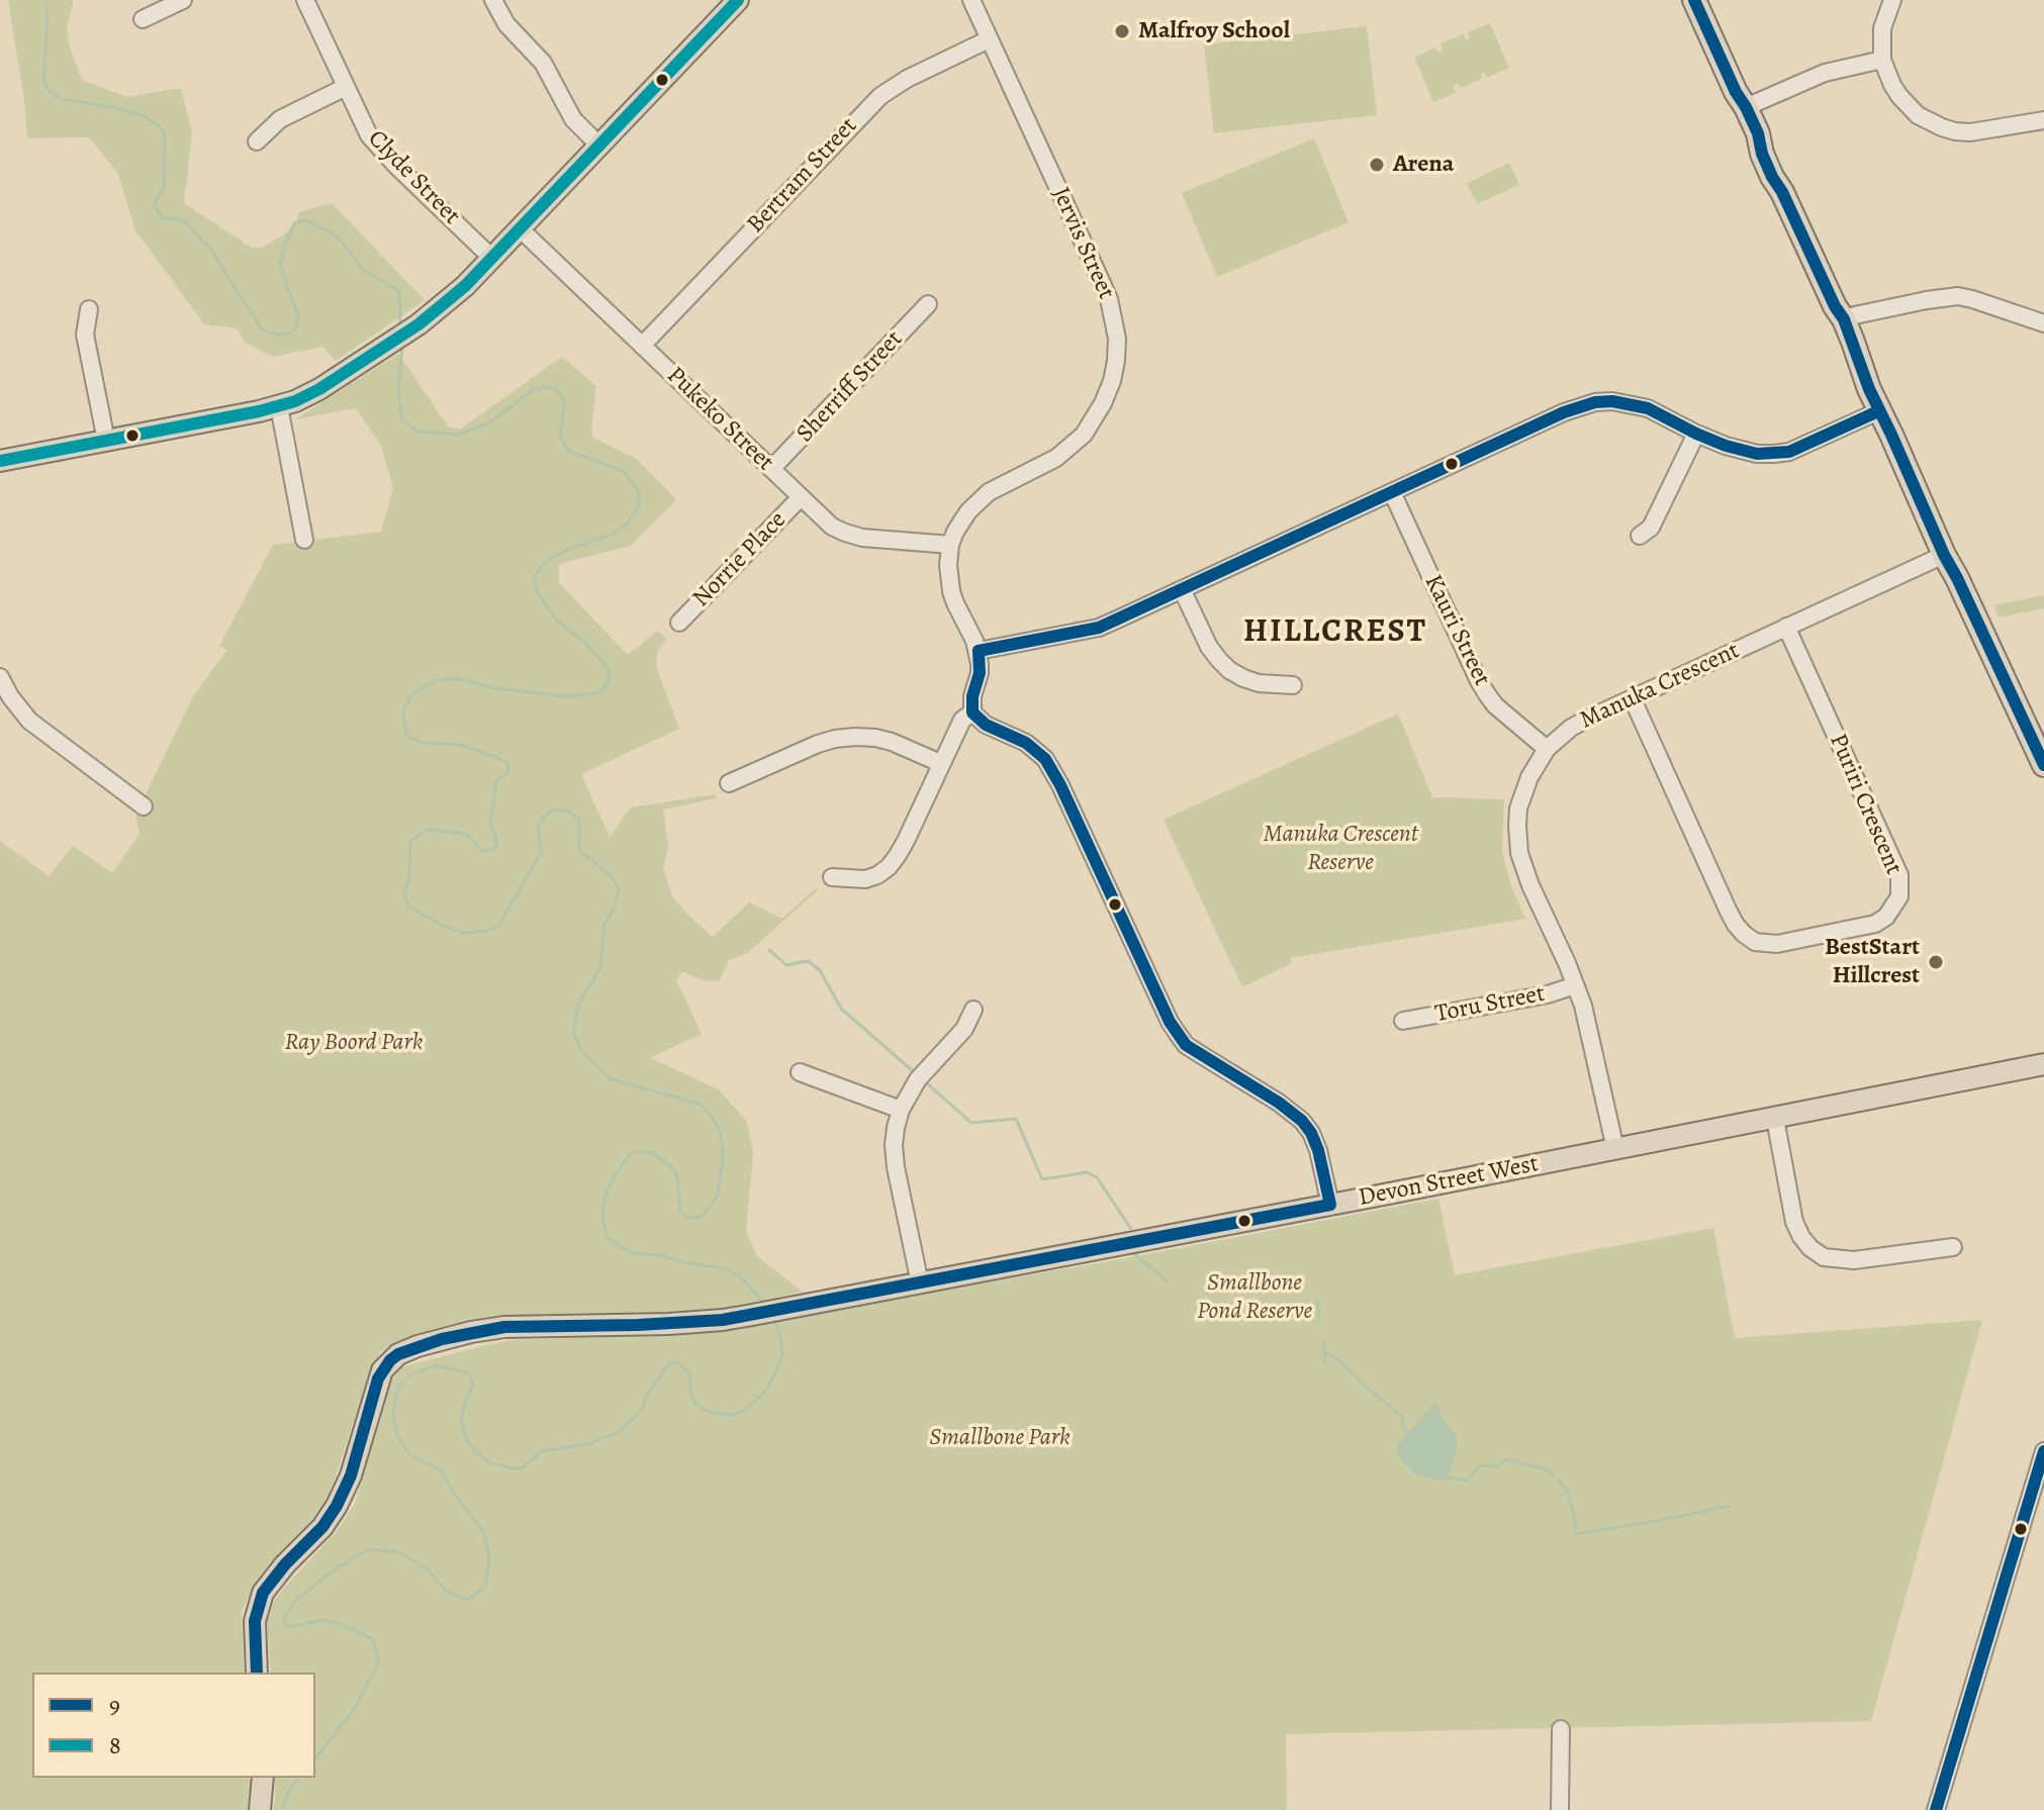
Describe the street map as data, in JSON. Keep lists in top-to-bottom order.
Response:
{
  "streets": {
    "main road": ["Devon Street West"],
    "street": [
      "Bertram Street",
      "Clyde Street",
      "Jervis Street",
      "Sherriff Street",
      "Pukeko Street",
      "Norrie Place",
      "Kauri Street",
      "Manuka Crescent",
      "Puriri Crescent",
      "Toru Street"
    ]
  },
  "crossings": [
    ["Bertram Street", "Jervis Street"],
    ["Bertram Street", "Pukeko Street"],
    ["Jervis Street", "Pukeko Street"],
    ["Sherriff Street", "Pukeko Street"],
    ["Pukeko Street", "Norrie Place"],
    ["Kauri Street", "Manuka Crescent"],
    ["Manuka Crescent", "Puriri Crescent"],
    ["Manuka Crescent", "Toru Street"],
    ["Manuka Crescent", "Devon Street West"]
  ],
  "districts": ["HILLCREST"],
  "parks": [
    "Manuka Crescent Reserve",
    "Ray Boord Park",
    "Smallbone Pond Reserve",
    "Smallbone Park"
  ],
  "places": ["Malfroy School", "Arena", "BestStart Hillcrest"],
  "lines": ["transit line 9", "transit line 8"],
  "legend": ["9", "8"]
}
